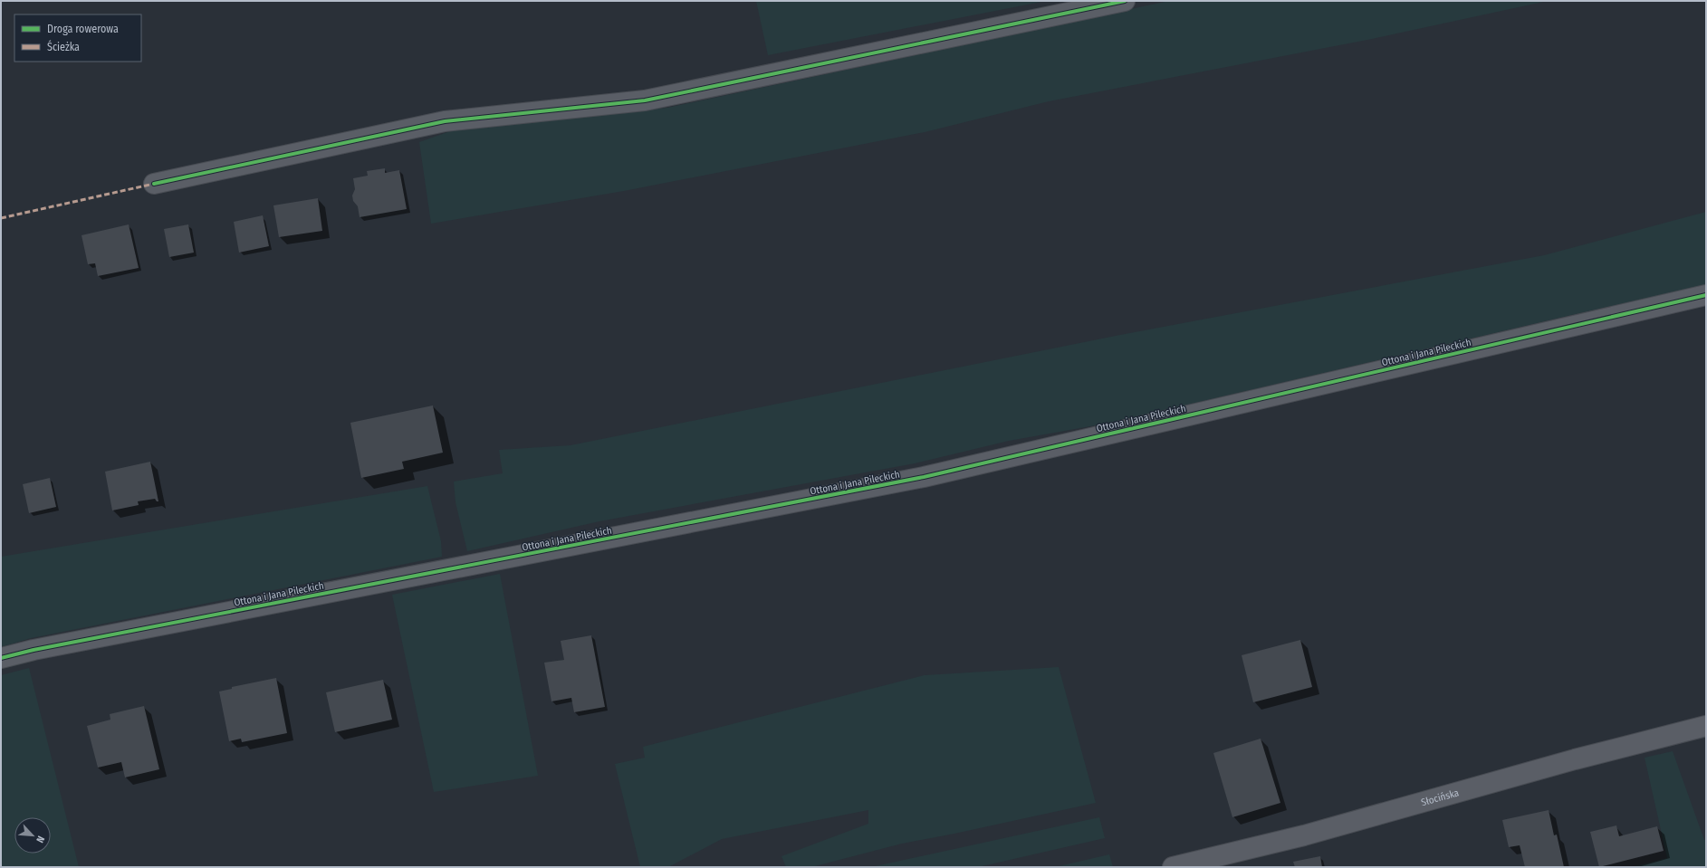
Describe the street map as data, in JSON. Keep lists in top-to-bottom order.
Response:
{
  "streets": {
    "street": ["Ottona i Jana Pileckich", "Słocińska"]
  },
  "legend": ["Droga rowerowa", "Ścieżka"],
  "north": "bottom right"
}
